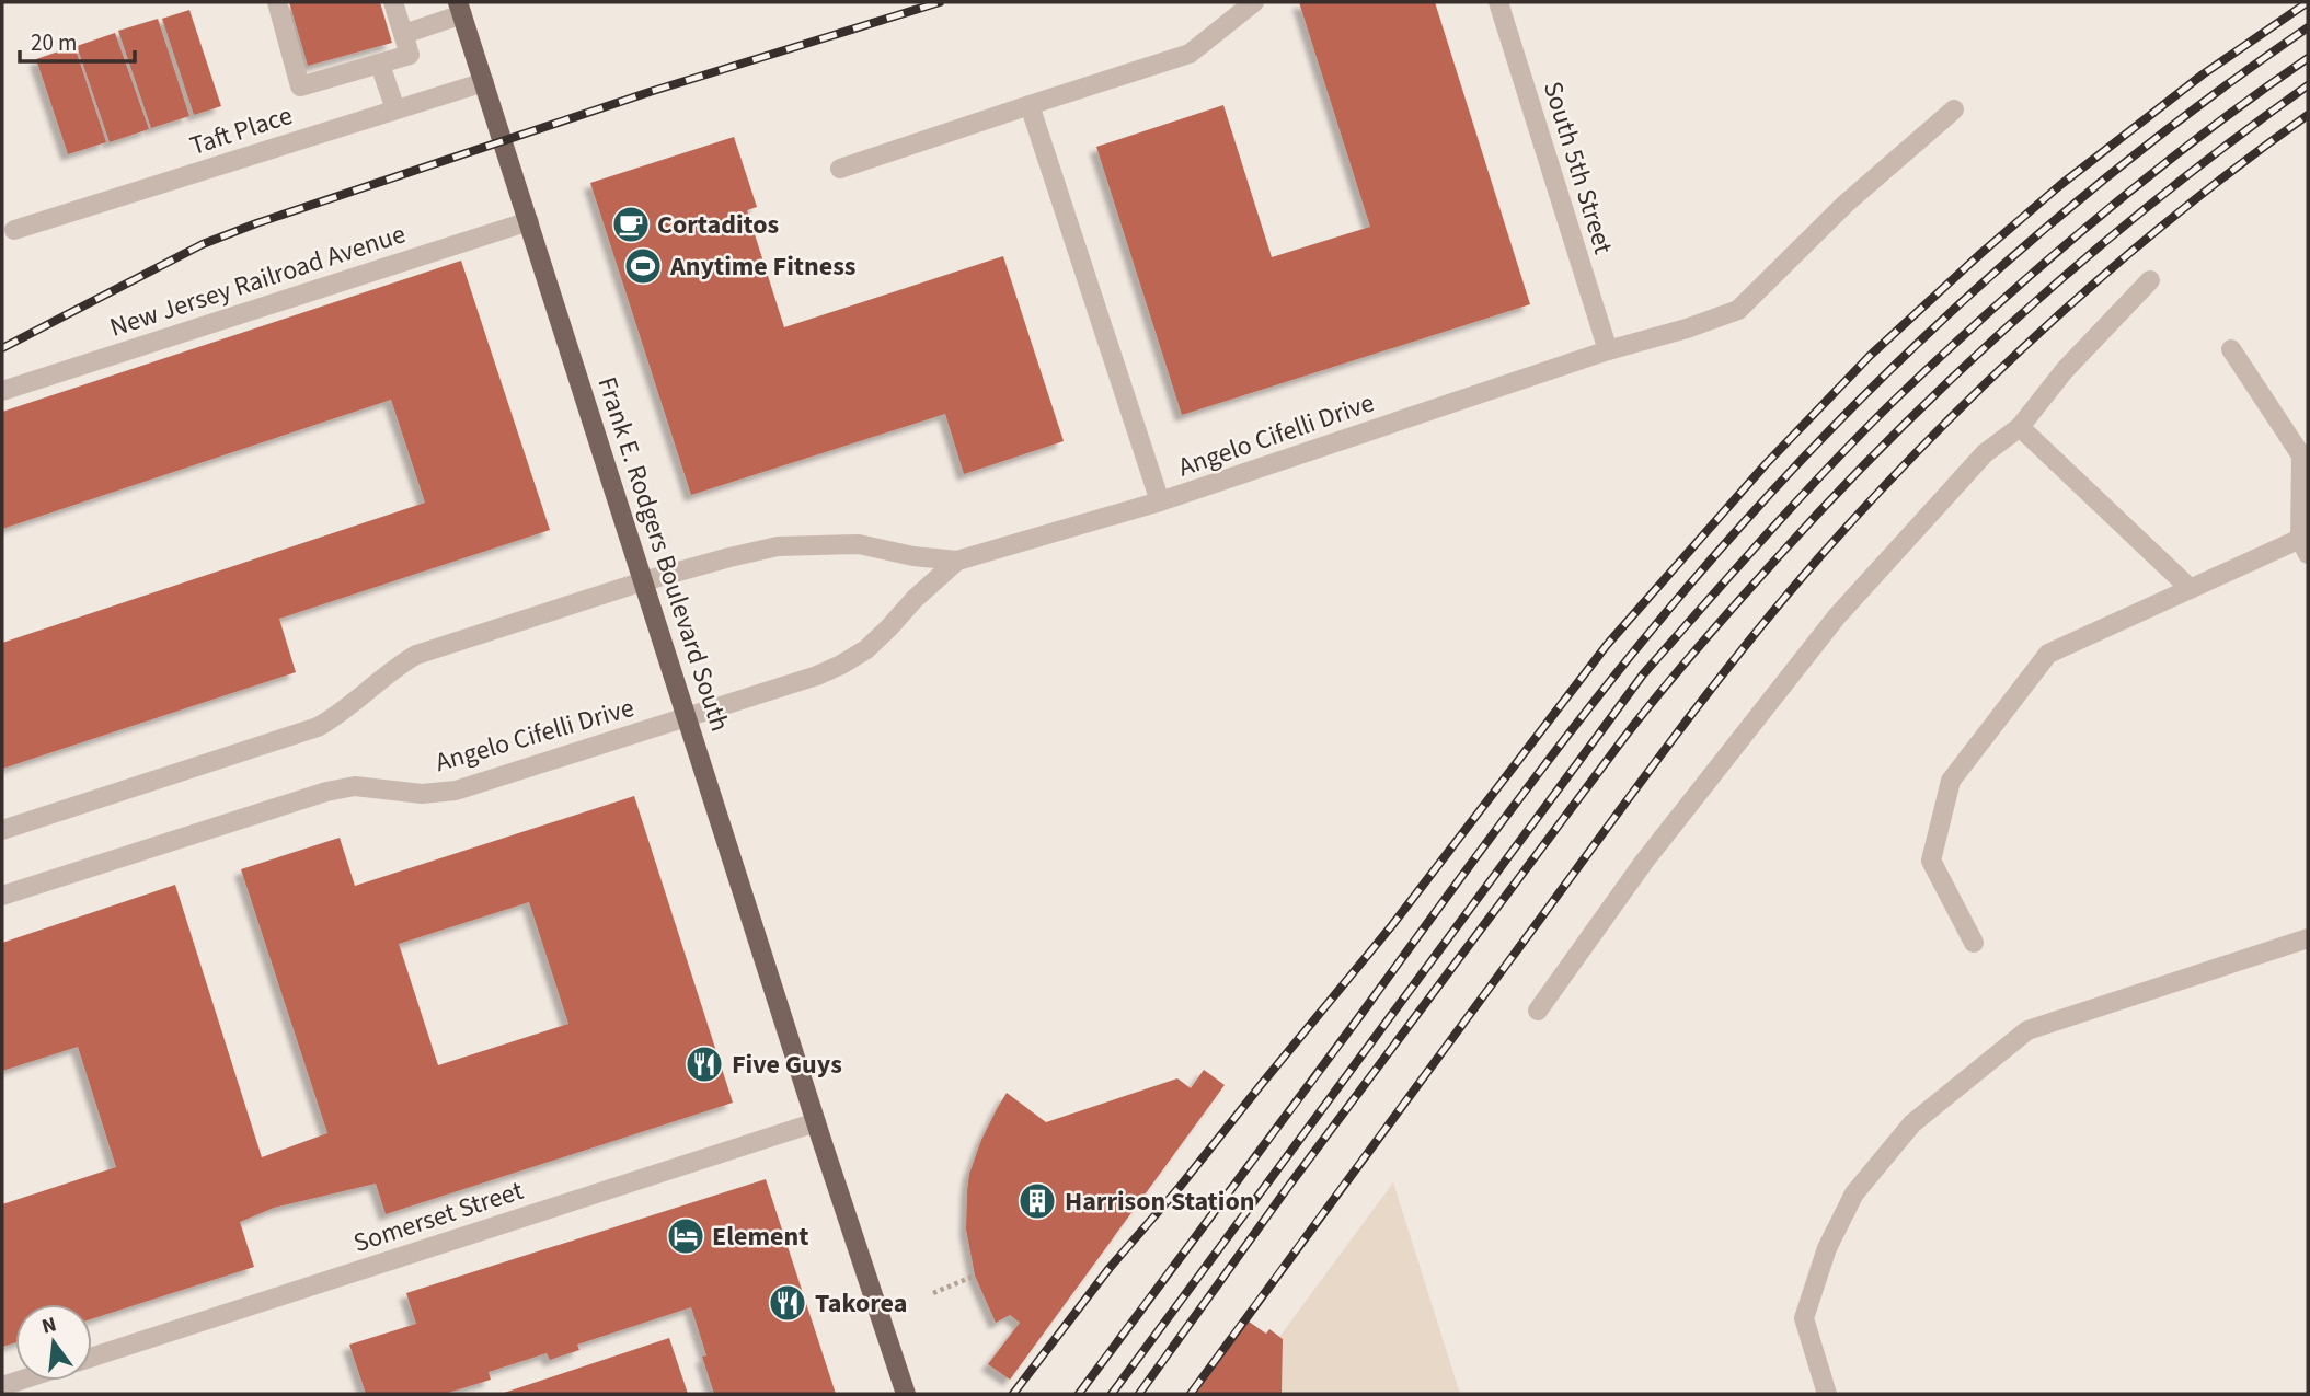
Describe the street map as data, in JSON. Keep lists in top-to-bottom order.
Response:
{
  "streets": {
    "main road": ["Frank E. Rodgers Boulevard South"],
    "street": [
      "Taft Place",
      "South 5th Street",
      "New Jersey Railroad Avenue",
      "Angelo Cifelli Drive",
      "Somerset Street"
    ]
  },
  "crossings": [
    ["Taft Place", "Frank E. Rodgers Boulevard South"],
    ["South 5th Street", "Angelo Cifelli Drive"],
    ["New Jersey Railroad Avenue", "Frank E. Rodgers Boulevard South"],
    ["Angelo Cifelli Drive", "Frank E. Rodgers Boulevard South"],
    ["Frank E. Rodgers Boulevard South", "Somerset Street"]
  ],
  "places": {
    "cafe": ["Cortaditos"],
    "sports": ["Anytime Fitness"],
    "restaurant": ["Five Guys", "Takorea"],
    "building": ["Harrison Station"],
    "hotel": ["Element"]
  },
  "scale_bar": "20 m",
  "north": "top"
}
